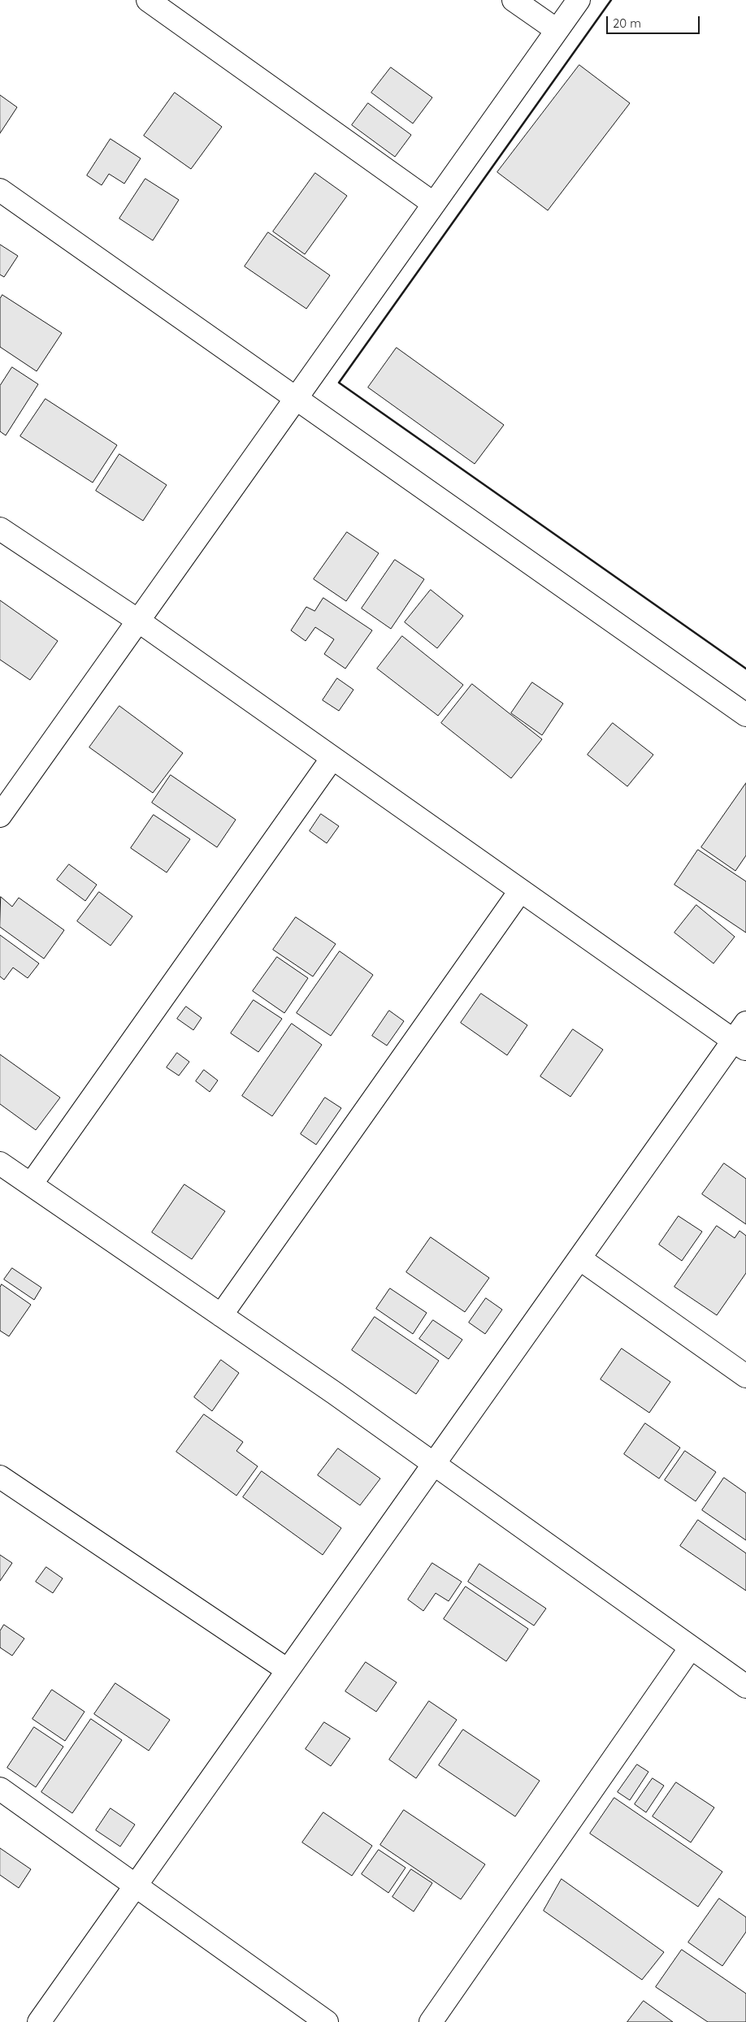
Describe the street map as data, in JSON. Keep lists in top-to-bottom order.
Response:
{
  "scale_bar": "20 m"
}
